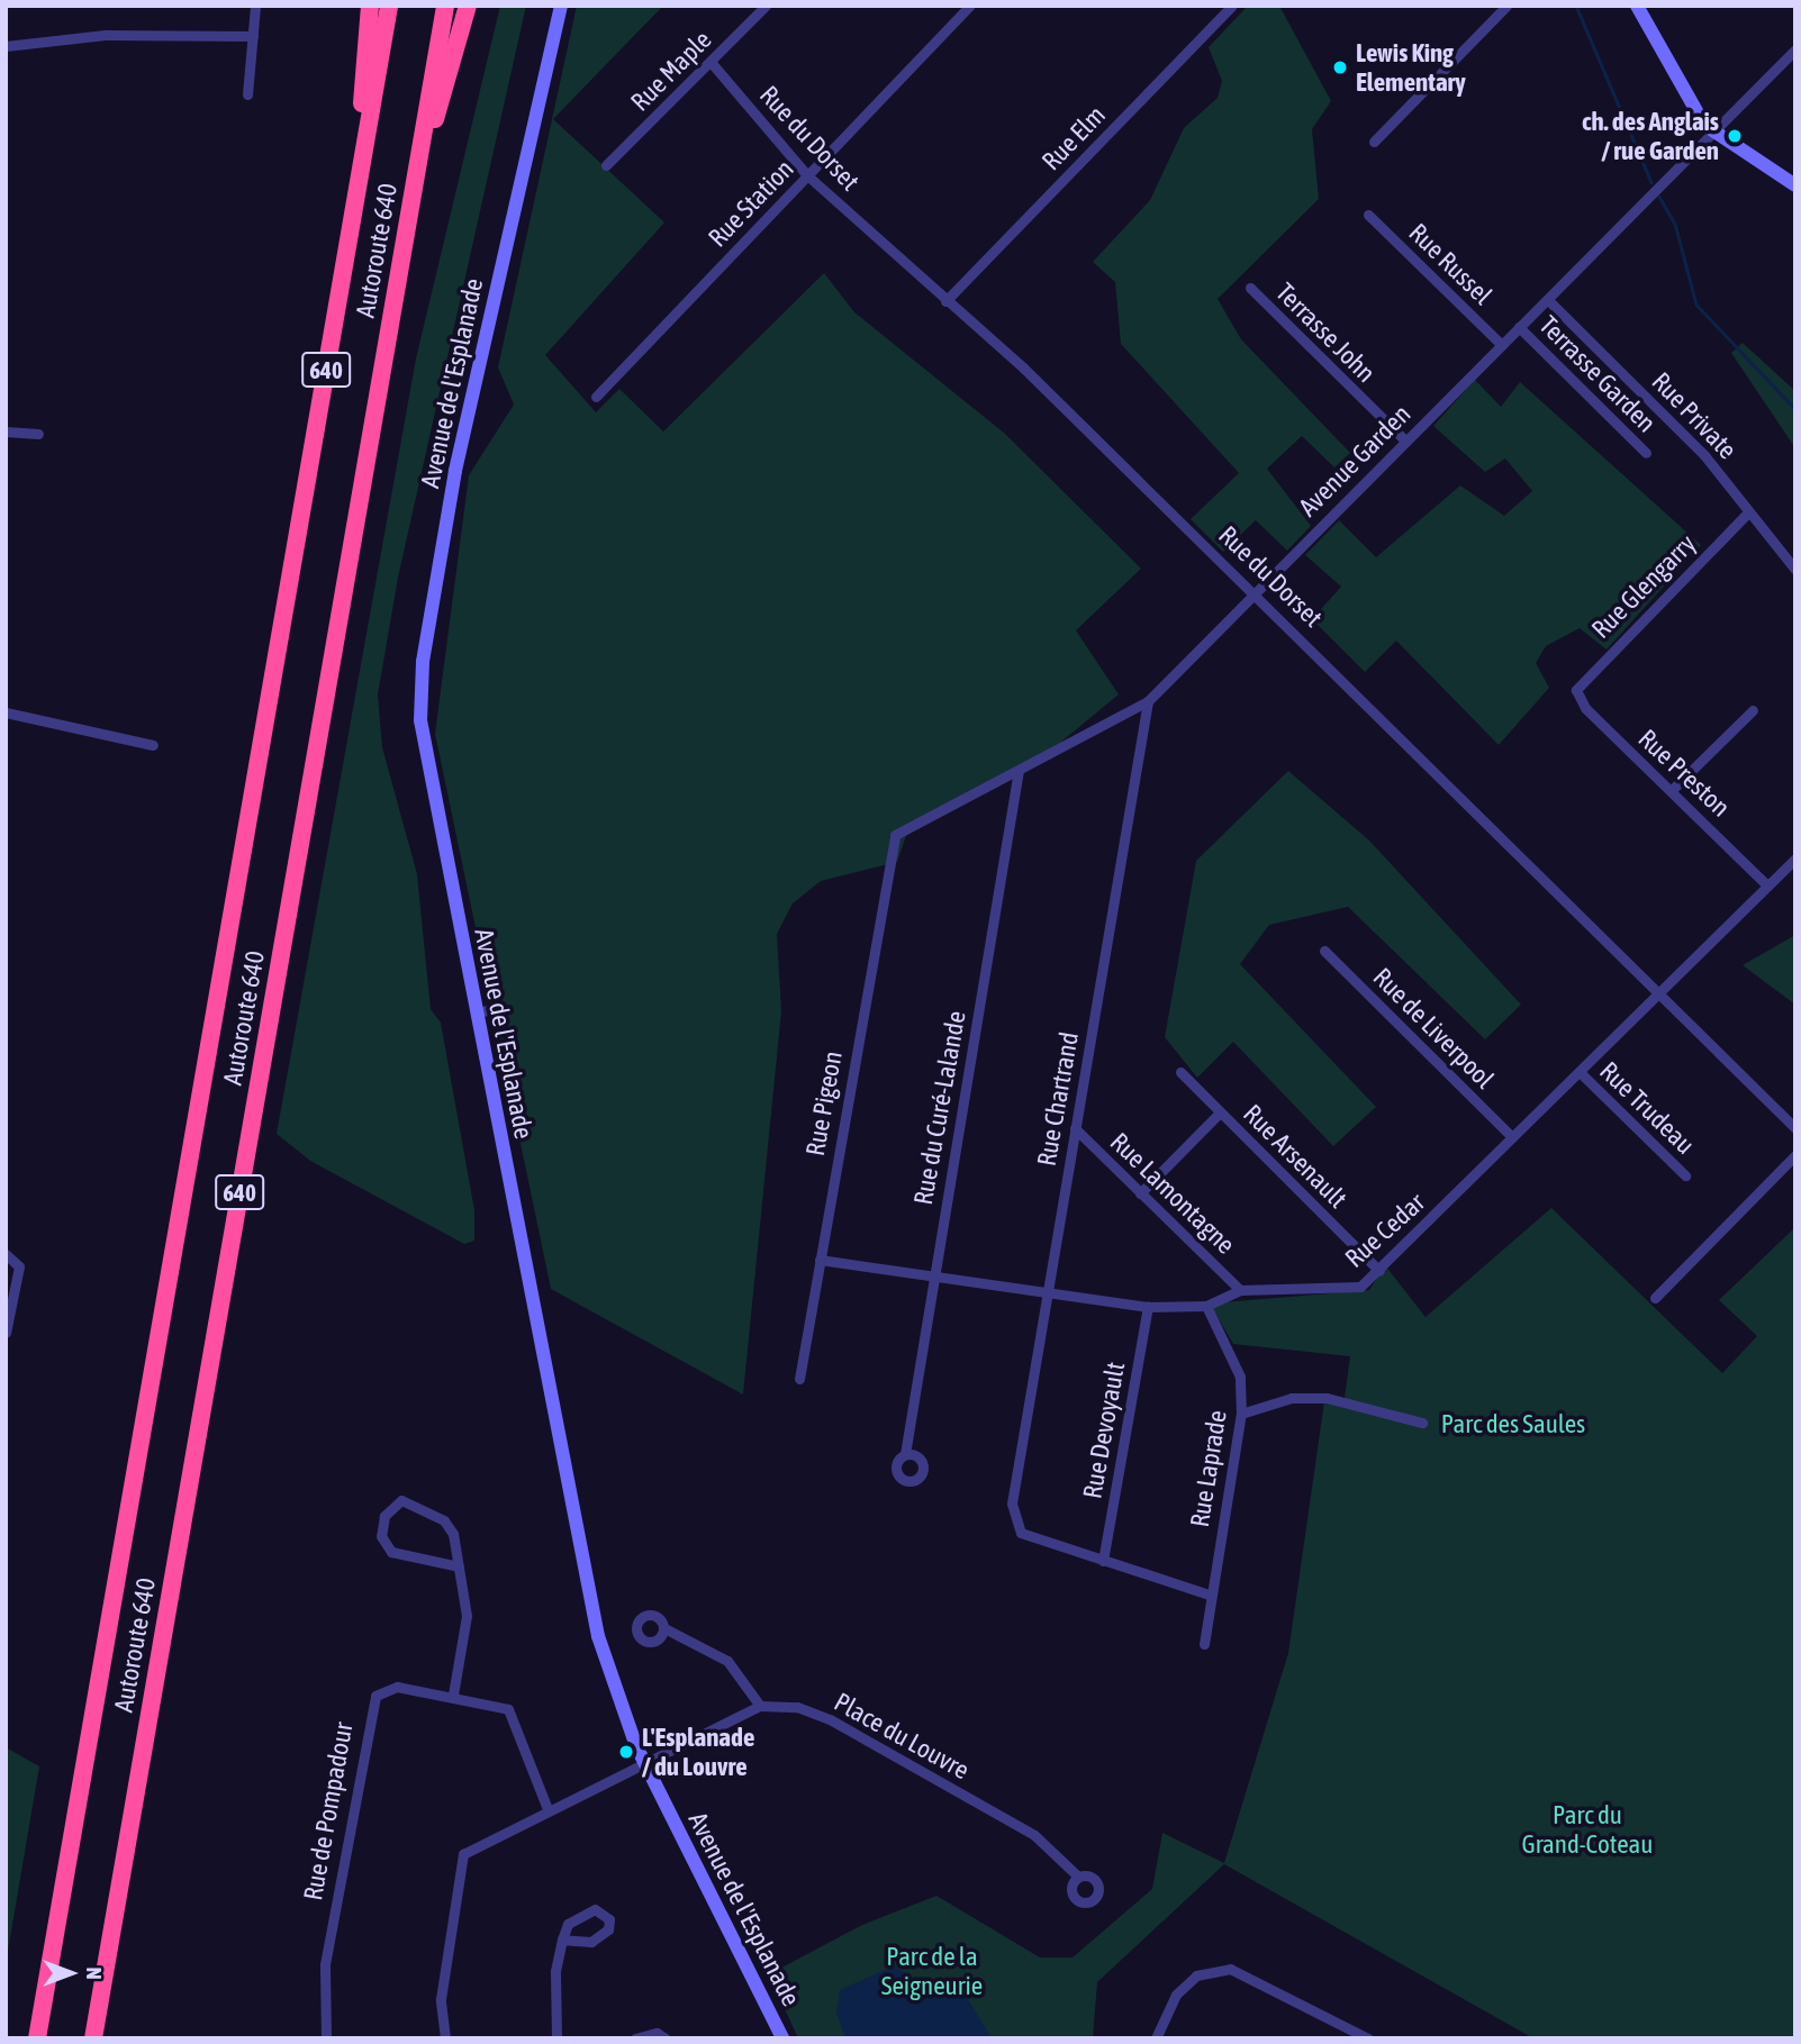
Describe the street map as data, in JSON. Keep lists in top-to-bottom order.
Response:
{
  "streets": {
    "highway": ["Autoroute 640", "640"],
    "street": [
      "Rue Maple",
      "Rue du Dorset",
      "Rue Elm",
      "Rue Station",
      "Rue Russel",
      "Terrasse John",
      "Terrasse Garden",
      "Avenue de l'Esplanade",
      "Rue Private",
      "Avenue Garden",
      "Rue Glengarry",
      "Rue Preston",
      "Rue de Liverpool",
      "Rue Chartrand",
      "Rue Pigeon",
      "Rue du Curé-Lalande",
      "Rue Trudeau",
      "Rue Arsenault",
      "Rue Lamontagne",
      "Rue Cedar",
      "Rue Devoyault",
      "Rue Laprade",
      "Place du Louvre",
      "Rue de Pompadour"
    ]
  },
  "crossings": [
    ["Rue Maple", "Rue du Dorset"],
    ["Rue du Dorset", "Rue Elm"],
    ["Rue du Dorset", "Rue Station"],
    ["Rue du Dorset", "Avenue Garden"],
    ["Rue du Dorset", "Rue Cedar"],
    ["Rue Russel", "Avenue Garden"],
    ["Terrasse John", "Avenue Garden"],
    ["Terrasse Garden", "Avenue Garden"],
    ["Avenue de l'Esplanade", "Place du Louvre"],
    ["Rue Private", "Avenue Garden"],
    ["Rue Private", "Rue Glengarry"],
    ["Avenue Garden", "Rue Chartrand"],
    ["Avenue Garden", "Rue Pigeon"],
    ["Avenue Garden", "Rue du Curé-Lalande"],
    ["Rue Glengarry", "Rue Preston"],
    ["Rue Preston", "Rue Cedar"],
    ["Rue de Liverpool", "Rue Cedar"],
    ["Rue Chartrand", "Rue Lamontagne"],
    ["Rue Chartrand", "Rue Cedar"],
    ["Rue Chartrand", "Rue Devoyault"],
    ["Rue Pigeon", "Rue Cedar"],
    ["Rue du Curé-Lalande", "Rue Cedar"],
    ["Rue Trudeau", "Rue Cedar"],
    ["Rue Arsenault", "Rue Cedar"],
    ["Rue Lamontagne", "Rue Cedar"],
    ["Rue Cedar", "Rue Devoyault"],
    ["Rue Cedar", "Rue Laprade"],
    ["Place du Louvre", "Rue de Pompadour"]
  ],
  "parks": ["Parc des Saules", "Parc du Grand-Coteau", "Parc de la Seigneurie"],
  "places": ["Lewis King Elementary", "ch. des Anglais / rue Garden", "L'Esplanade / du Louvre"],
  "north": "right"
}
